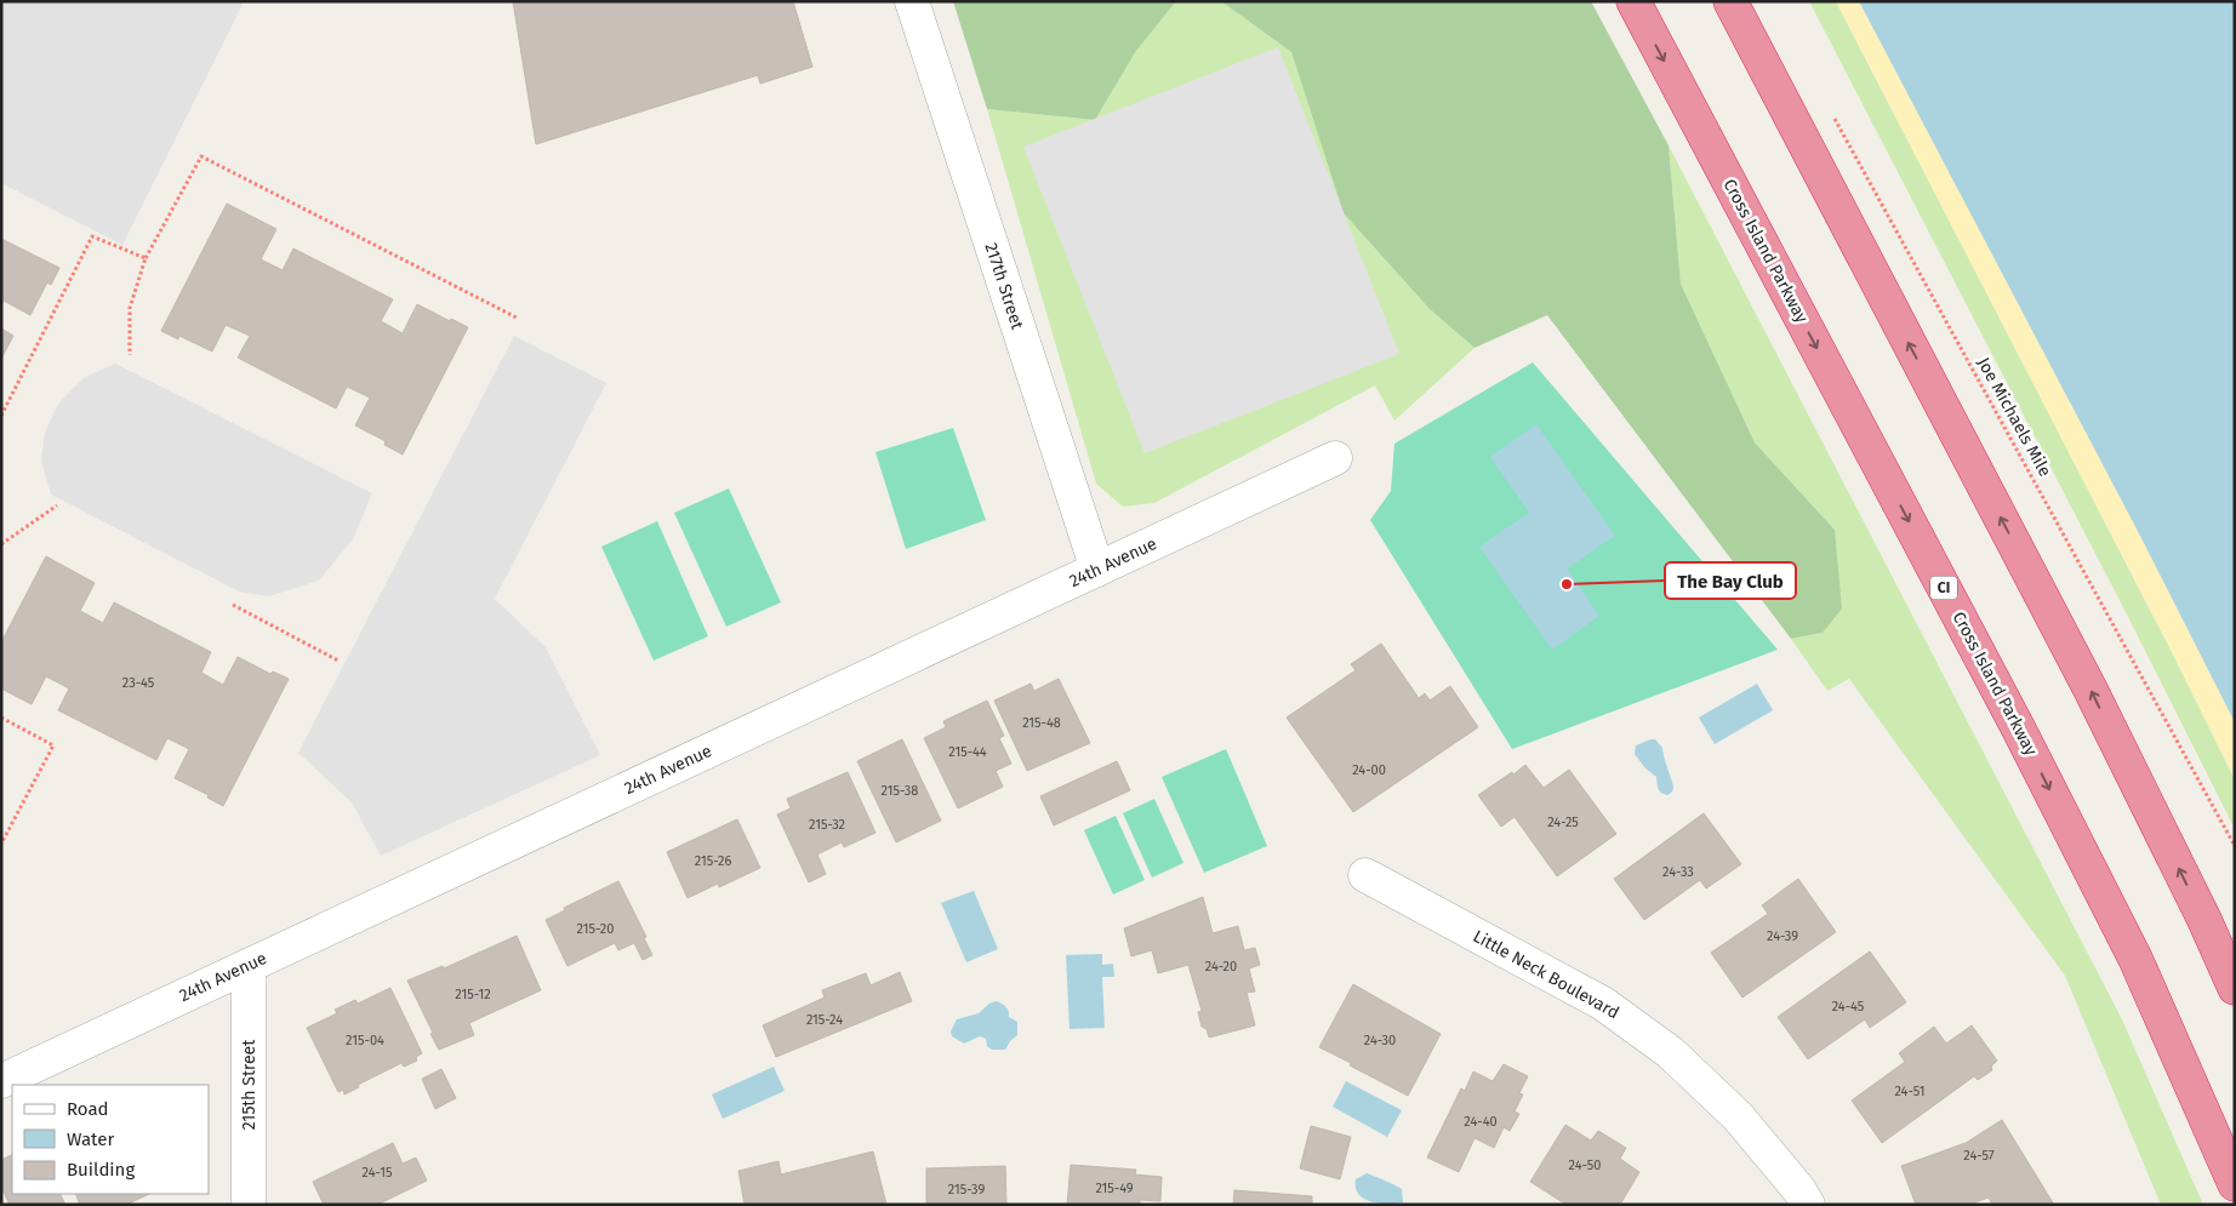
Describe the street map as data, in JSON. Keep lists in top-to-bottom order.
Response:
{
  "streets": {
    "highway": ["Cross Island Parkway", "CI"],
    "street": [
      "217th Street",
      "24th Avenue",
      "Little Neck Boulevard",
      "215th Street"
    ],
    "path": ["Joe Michaels Mile"]
  },
  "crossings": [
    ["217th Street", "24th Avenue"],
    ["24th Avenue", "215th Street"]
  ],
  "places": ["The Bay Club"],
  "house_numbers": [
    "23-45",
    "215-48",
    "215-44",
    "24-00",
    "215-38",
    "24-25",
    "215-32",
    "215-26",
    "24-33",
    "215-20",
    "24-39",
    "24-20",
    "215-12",
    "24-45",
    "215-24",
    "215-04",
    "24-30",
    "24-51",
    "24-40",
    "24-57",
    "24-50",
    "24-15",
    "215-49",
    "215-39"
  ],
  "legend": ["Road", "Water", "Building"]
}
